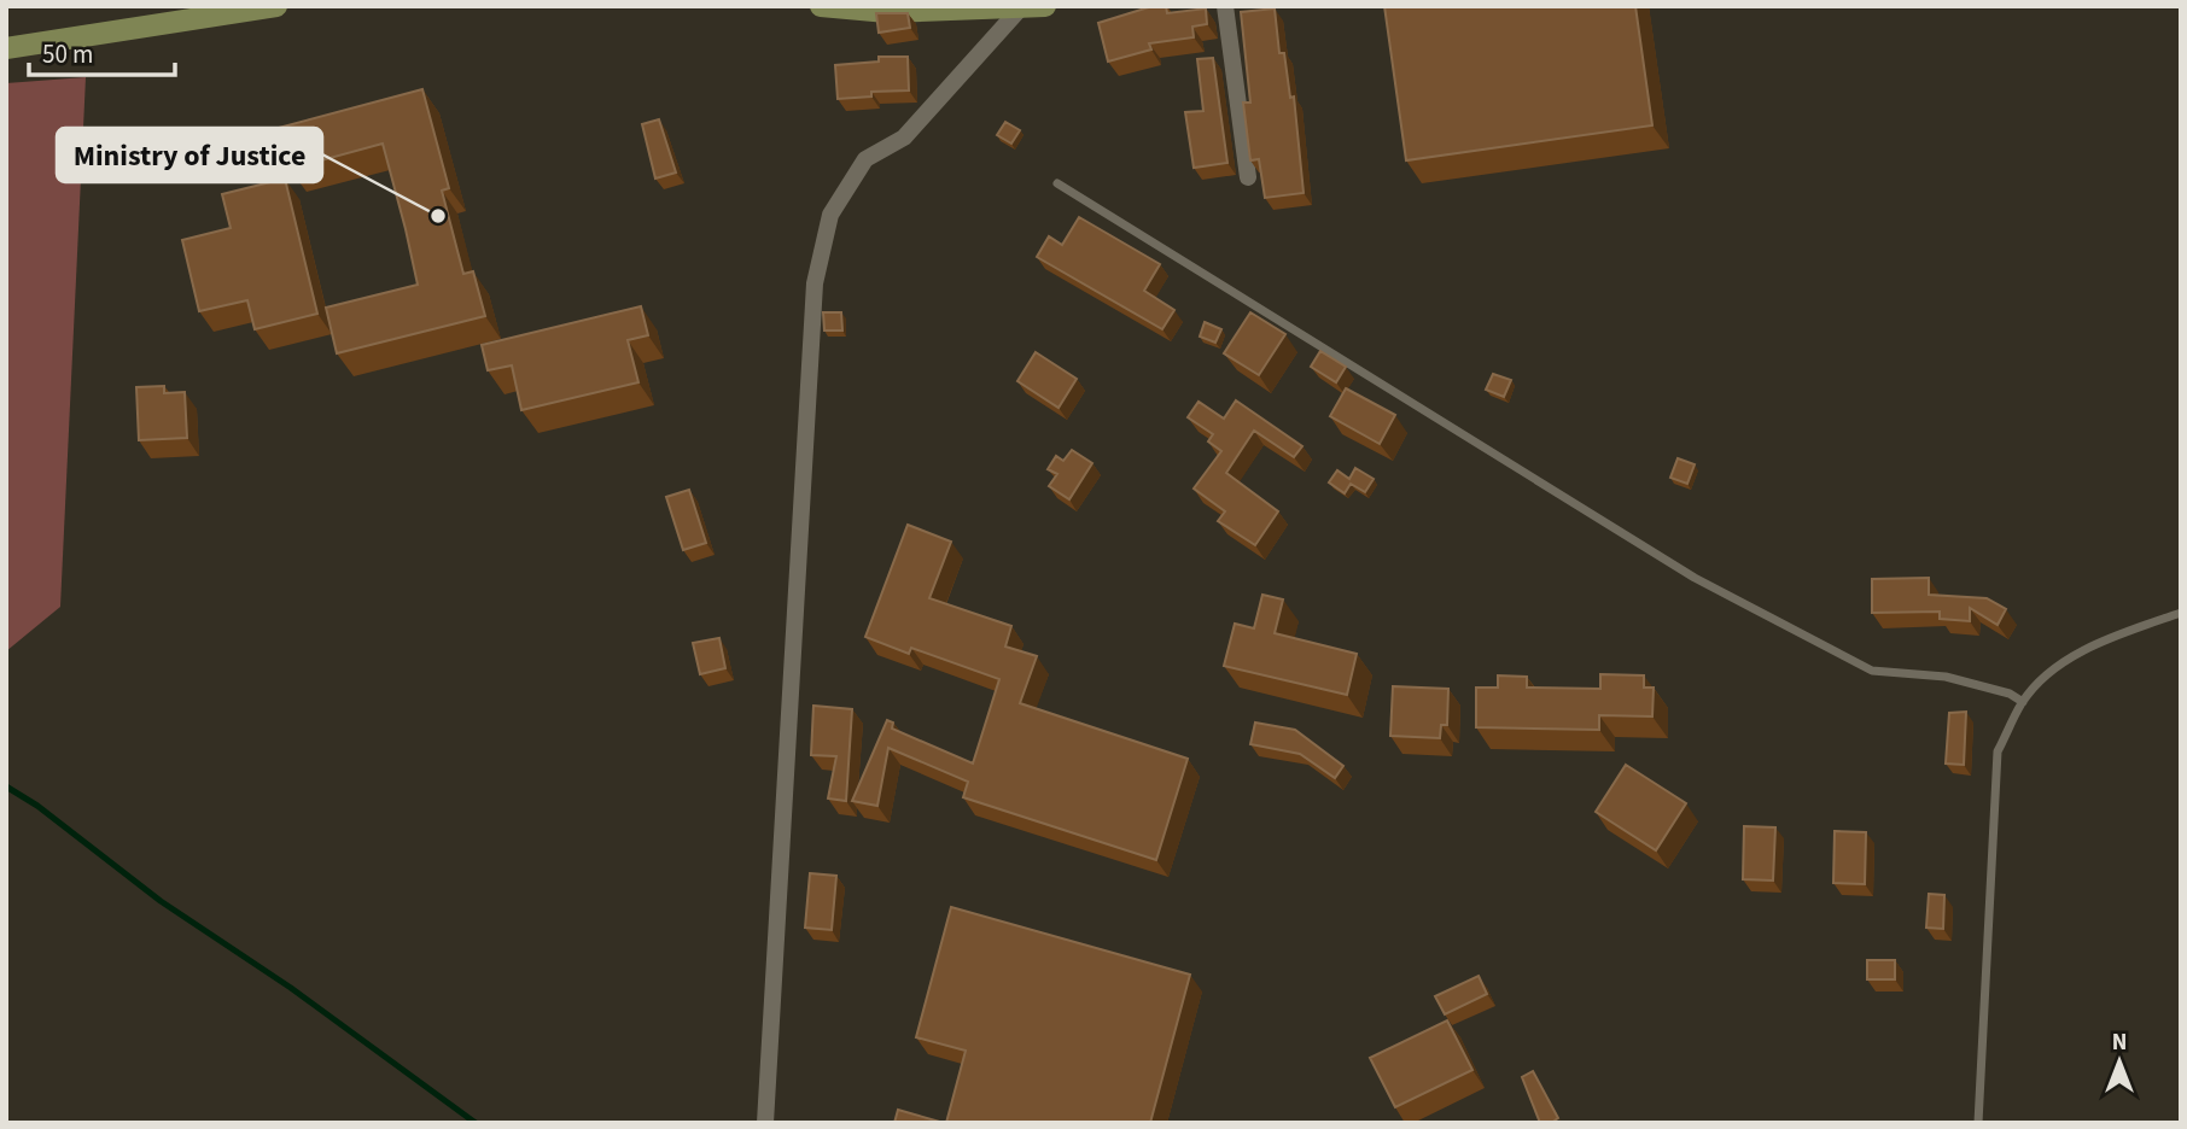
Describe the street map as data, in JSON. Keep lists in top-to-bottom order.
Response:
{
  "places": ["Ministry of Justice"],
  "scale_bar": "50 m",
  "north": "top"
}
